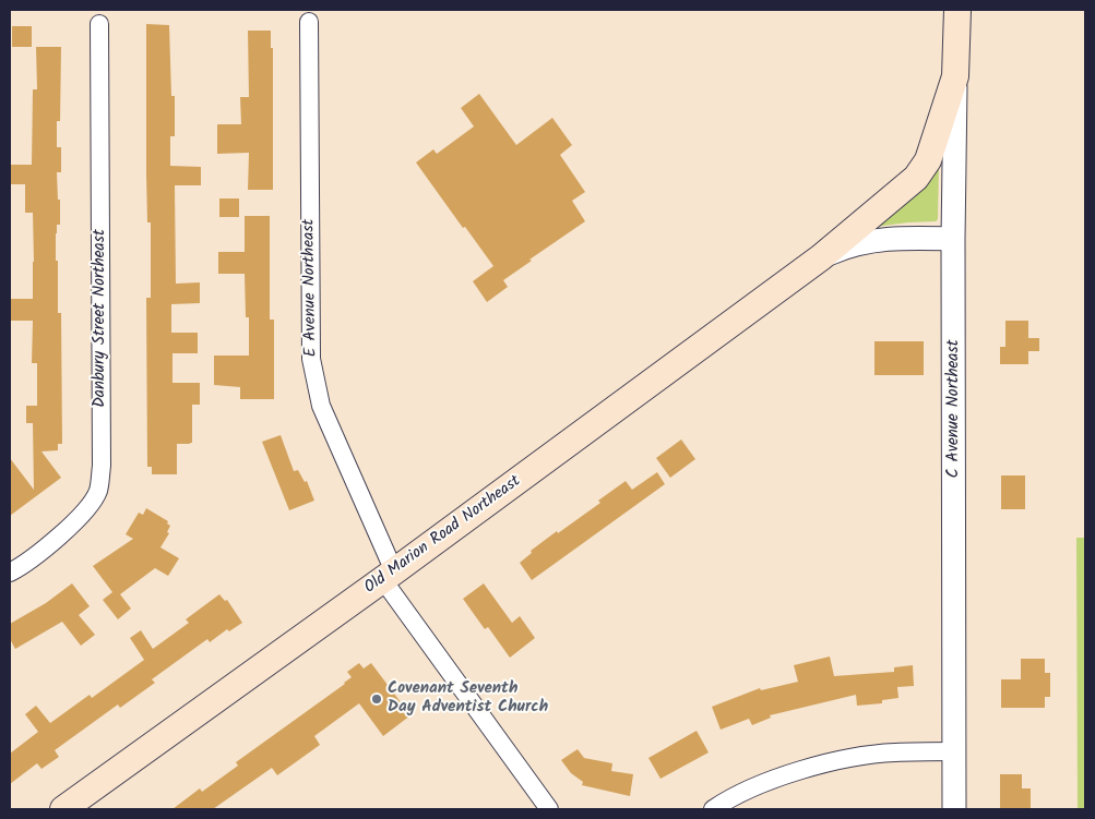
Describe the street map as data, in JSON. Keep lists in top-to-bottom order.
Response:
{
  "streets": {
    "main road": ["C Avenue Northeast", "Old Marion Road Northeast"],
    "street": ["E Avenue Northeast", "Danbury Street Northeast"]
  },
  "crossings": [
    ["E Avenue Northeast", "Old Marion Road Northeast"],
    ["C Avenue Northeast", "Old Marion Road Northeast"]
  ],
  "places": ["Covenant Seventh Day Adventist Church"]
}
